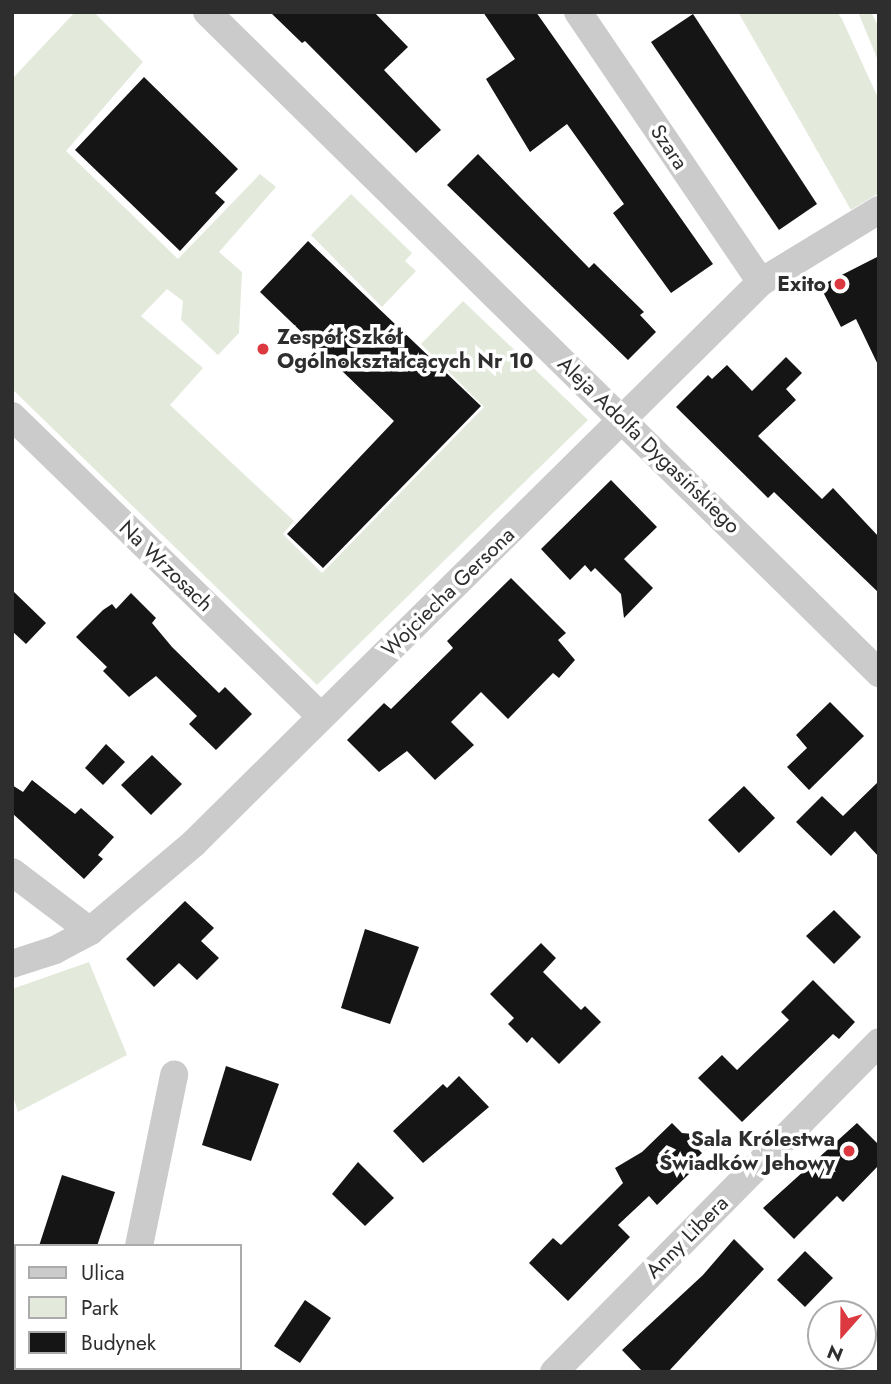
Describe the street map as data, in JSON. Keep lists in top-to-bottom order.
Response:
{
  "streets": {
    "street": [
      "Szara",
      "Aleja Adolfa Dygasińskiego",
      "Na Wrzosach",
      "Wojciecha Gersona",
      "Anny Libera"
    ]
  },
  "crossings": [
    ["Szara", "Wojciecha Gersona"],
    ["Aleja Adolfa Dygasińskiego", "Wojciecha Gersona"],
    ["Na Wrzosach", "Wojciecha Gersona"]
  ],
  "places": ["Exito", "Zespół Szkół Ogólnokształcących Nr 10", "Sala Królestwa Świadków Jehowy"],
  "legend": ["Ulica", "Park", "Budynek"],
  "north": "bottom"
}
